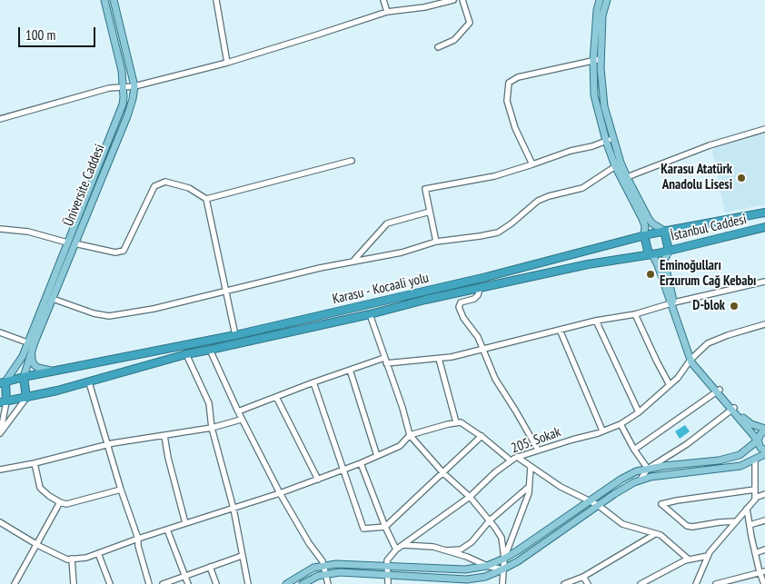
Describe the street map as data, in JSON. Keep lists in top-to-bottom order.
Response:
{
  "streets": {
    "highway": ["İstanbul Caddesi", "Karasu - Kocaali yolu"],
    "main road": ["Üniversite Caddesi"],
    "street": ["205. Sokak"]
  },
  "crossings": [
    ["Üniversite Caddesi", "Karasu - Kocaali yolu"],
    ["İstanbul Caddesi", "Karasu - Kocaali yolu"]
  ],
  "places": ["Karasu Atatürk Anadolu Lisesi", "Eminoğulları Erzurum Cağ Kebabı", "D-blok"],
  "scale_bar": "100 m"
}
